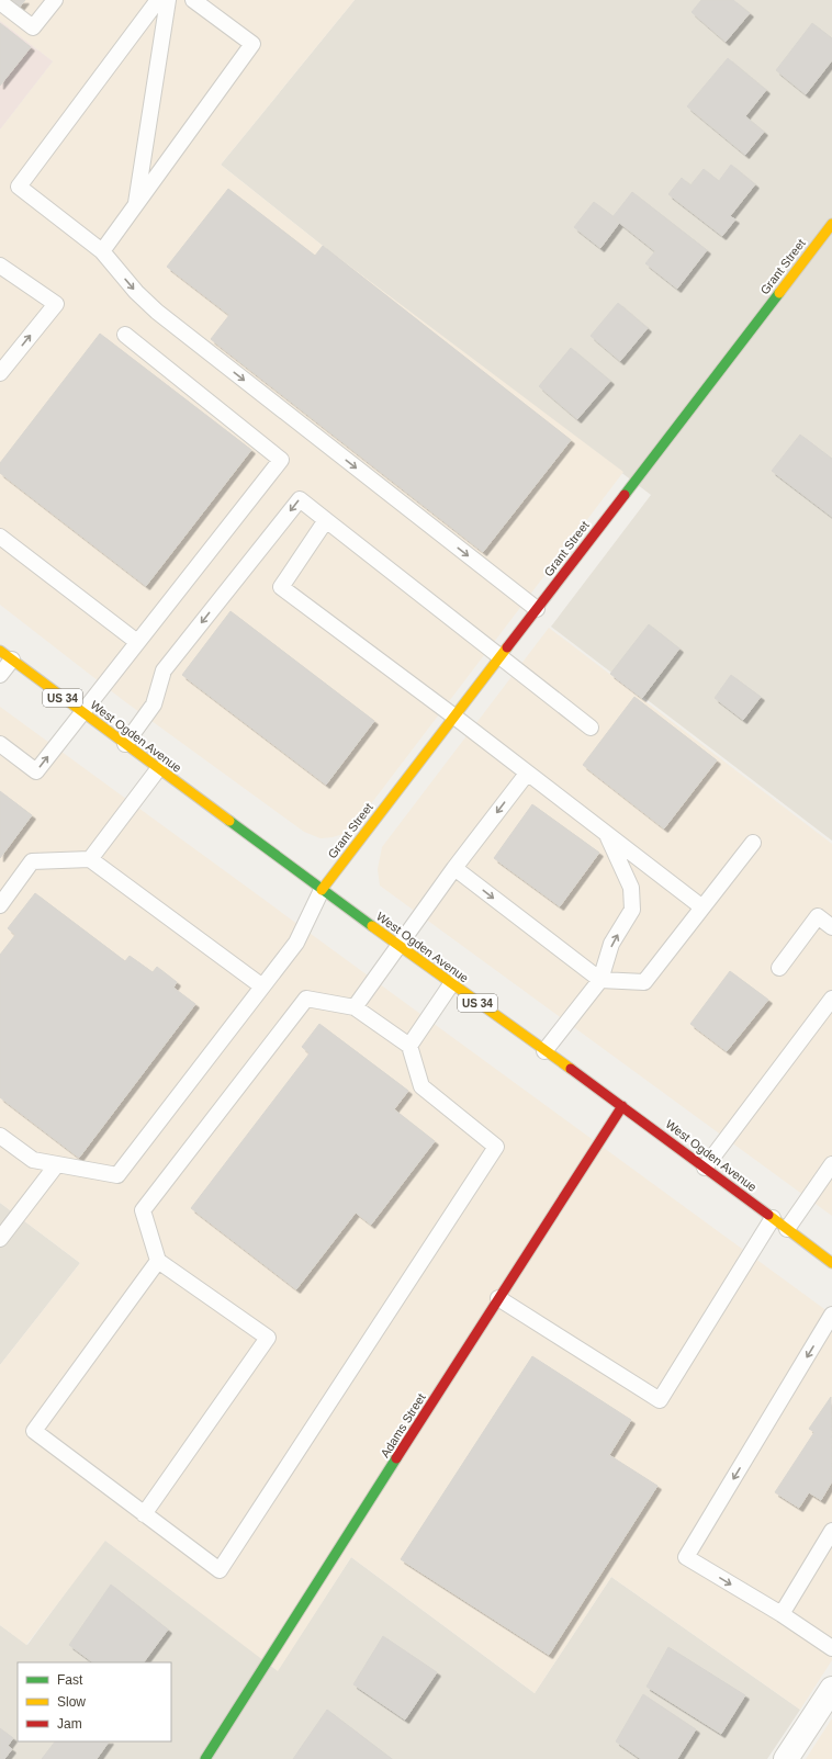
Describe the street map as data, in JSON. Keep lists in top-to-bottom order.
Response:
{
  "streets": {
    "street": [
      "Grant Street",
      "US 34",
      "West Ogden Avenue",
      "Adams Street"
    ]
  },
  "crossings": [
    ["Grant Street", "West Ogden Avenue"],
    ["West Ogden Avenue", "Adams Street"]
  ],
  "legend": ["Fast", "Slow", "Jam"]
}
